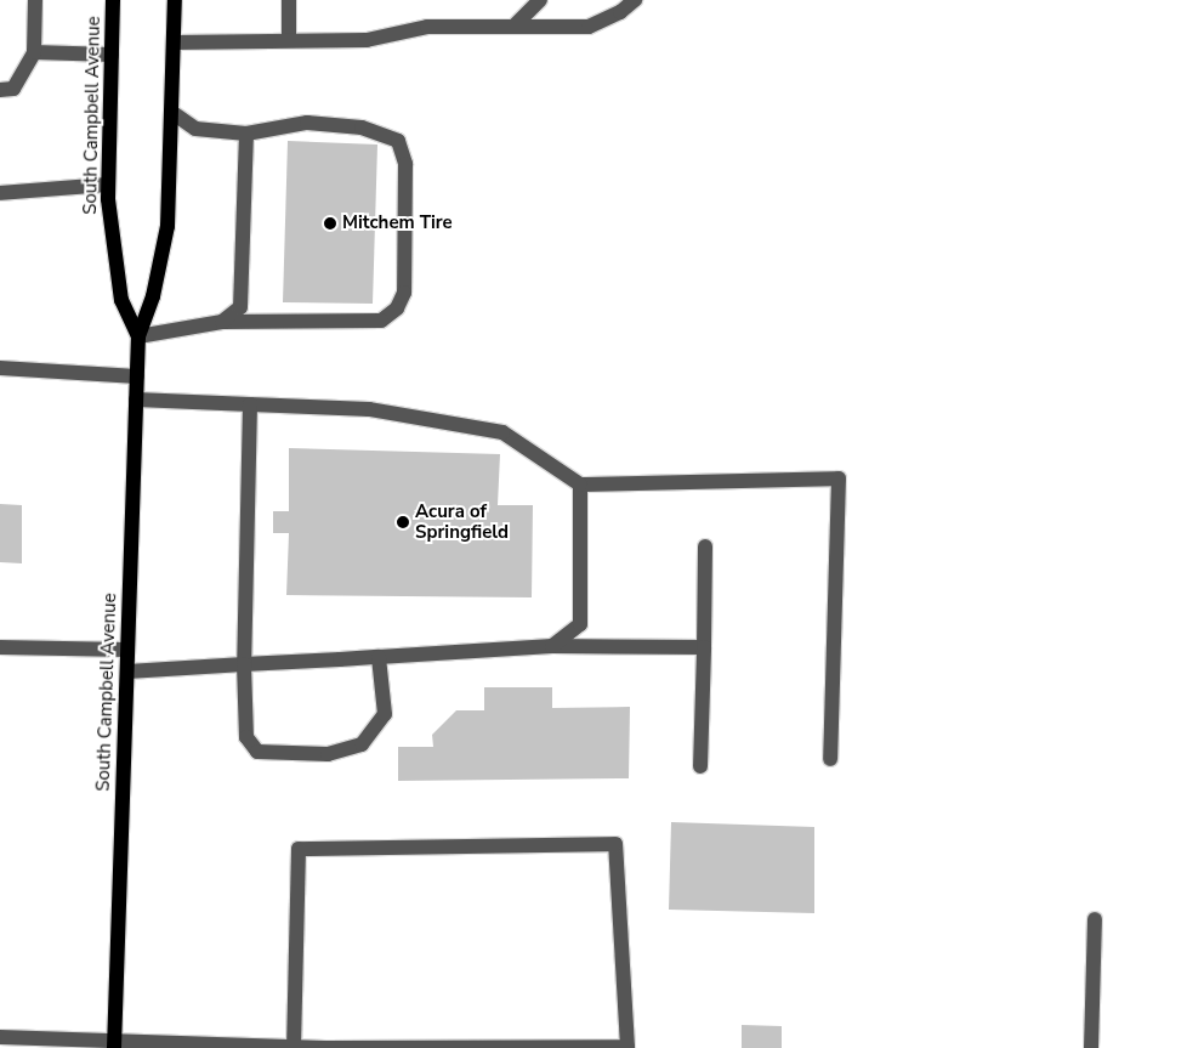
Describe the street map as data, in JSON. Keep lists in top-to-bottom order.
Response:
{
  "streets": {
    "main road": ["South Campbell Avenue"]
  },
  "places": ["Mitchem Tire", "Acura of Springfield"]
}
